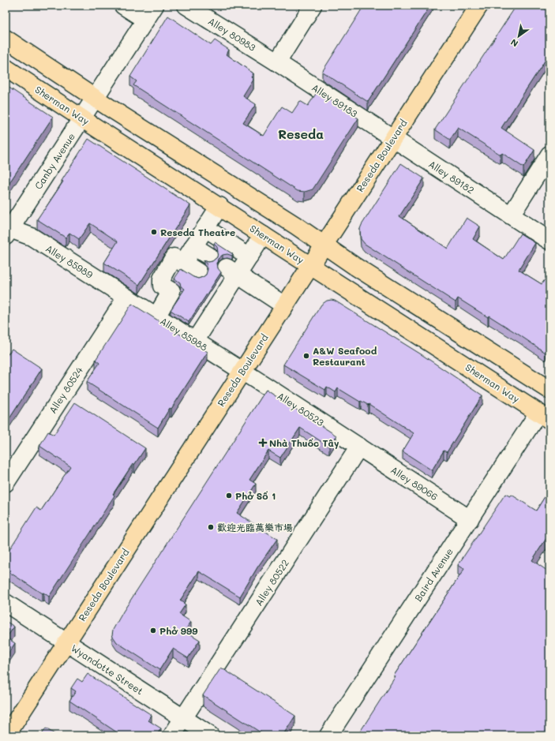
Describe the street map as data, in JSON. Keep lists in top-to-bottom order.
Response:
{
  "streets": {
    "main road": ["Sherman Way", "Reseda Boulevard"],
    "street": [
      "Alley 80983",
      "Alley 89183",
      "Canby Avenue",
      "Alley 89182",
      "Alley 85989",
      "Alley 85988",
      "Alley 80524",
      "Alley 80523",
      "Alley 89066",
      "Baird Avenue",
      "Alley 80522",
      "Wyandotte Street"
    ]
  },
  "crossings": [
    ["Alley 80983", "Alley 89183"],
    ["Alley 89183", "Reseda Boulevard"],
    ["Alley 89183", "Alley 89182"],
    ["Sherman Way", "Reseda Boulevard"],
    ["Sherman Way", "Canby Avenue"],
    ["Sherman Way", "Baird Avenue"],
    ["Reseda Boulevard", "Alley 89182"],
    ["Reseda Boulevard", "Alley 85988"],
    ["Reseda Boulevard", "Alley 80523"],
    ["Reseda Boulevard", "Wyandotte Street"],
    ["Canby Avenue", "Alley 85989"],
    ["Alley 85989", "Alley 85988"],
    ["Alley 85989", "Alley 80524"],
    ["Alley 85988", "Alley 80524"],
    ["Alley 85988", "Alley 80523"],
    ["Alley 80523", "Alley 89066"],
    ["Alley 80523", "Alley 80522"],
    ["Alley 89066", "Baird Avenue"],
    ["Alley 89066", "Alley 80522"],
    ["Alley 80522", "Wyandotte Street"]
  ],
  "districts": ["Reseda"],
  "places": {
    "other": [
      "Reseda Theatre",
      "A&W Seafood Restaurant",
      "Phở Số 1",
      "歡迎光臨萬樂市場",
      "Phở 999"
    ],
    "health": ["Nhà Thuốc Tây"]
  },
  "north": "bottom left"
}
